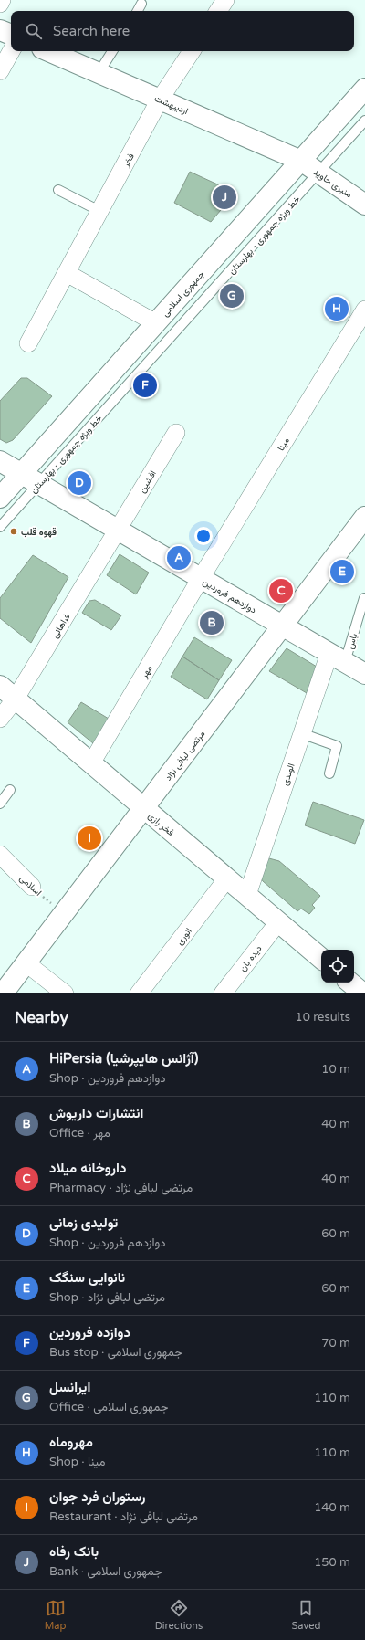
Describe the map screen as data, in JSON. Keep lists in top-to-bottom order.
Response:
{
  "streets": {
    "main road": [
      "اردیبهشت",
      "منیری جاوید",
      "جمهوری اسلامی",
      "دوازدهم فروردین",
      "مرتضی لبافی نژاد",
      "فخر رازی"
    ],
    "street": [
      "فخر",
      "مینا",
      "افشین",
      "فراهانی",
      "مهر",
      "الوندی",
      "اسلامی",
      "انوری",
      "دیده بان"
    ],
    "lane": ["خط ویژه جمهوری - بهارستان", "یاس"]
  },
  "crossings": [
    ["اردیبهشت", "فخر"],
    ["اردیبهشت", "منیری جاوید"],
    ["اردیبهشت", "جمهوری اسلامی"],
    ["منیری جاوید", "خط ویژه جمهوری - بهارستان"],
    ["منیری جاوید", "جمهوری اسلامی"],
    ["خط ویژه جمهوری - بهارستان", "دوازدهم فروردین"],
    ["جمهوری اسلامی", "دوازدهم فروردین"],
    ["مینا", "دوازدهم فروردین"],
    ["مینا", "مهر"],
    ["افشین", "دوازدهم فروردین"],
    ["افشین", "فراهانی"],
    ["دوازدهم فروردین", "فراهانی"],
    ["دوازدهم فروردین", "یاس"],
    ["دوازدهم فروردین", "مهر"],
    ["دوازدهم فروردین", "مرتضی لبافی نژاد"],
    ["دوازدهم فروردین", "الوندی"],
    ["فراهانی", "فخر رازی"],
    ["یاس", "الوندی"],
    ["مهر", "فخر رازی"],
    ["مرتضی لبافی نژاد", "فخر رازی"],
    ["مرتضی لبافی نژاد", "اسلامی"],
    ["الوندی", "فخر رازی"],
    ["فخر رازی", "انوری"],
    ["فخر رازی", "دیده بان"]
  ],
  "places": ["قهوه قلب"],
  "page": {
    "search": "Search here",
    "pins": [
      "J",
      "G",
      "H",
      "F",
      "D",
      "A",
      "E",
      "C",
      "B",
      "I"
    ],
    "heading": ["Nearby", "10 results"],
    "list": [
      {
        "mark": "A",
        "name": "HiPersia (آژانس هایپرشیا)",
        "note": "Shop · دوازدهم فروردین",
        "value": "10 m"
      },
      {
        "mark": "B",
        "name": "انتشارات داریوش",
        "note": "Office · مهر",
        "value": "40 m"
      },
      {
        "mark": "C",
        "name": "داروخانه میلاد",
        "note": "Pharmacy · مرتضی لبافی نژاد",
        "value": "40 m"
      },
      {
        "mark": "D",
        "name": "تولیدی زمانی",
        "note": "Shop · دوازدهم فروردین",
        "value": "60 m"
      },
      {
        "mark": "E",
        "name": "نانوایی سنگک",
        "note": "Shop · مرتضی لبافی نژاد",
        "value": "60 m"
      },
      {
        "mark": "F",
        "name": "دوازده فروردین",
        "note": "Bus stop · جمهوری اسلامی",
        "value": "70 m"
      },
      {
        "mark": "G",
        "name": "ایرانسل",
        "note": "Office · جمهوری اسلامی",
        "value": "110 m"
      },
      {
        "mark": "H",
        "name": "مهروماه",
        "note": "Shop · مینا",
        "value": "110 m"
      },
      {
        "mark": "I",
        "name": "رستوران فرد جوان",
        "note": "Restaurant · مرتضی لبافی نژاد",
        "value": "140 m"
      },
      {
        "mark": "J",
        "name": "بانک رفاه",
        "note": "Bank · جمهوری اسلامی",
        "value": "150 m"
      }
    ],
    "nav": ["Map", "Directions", "Saved"]
  }
}
